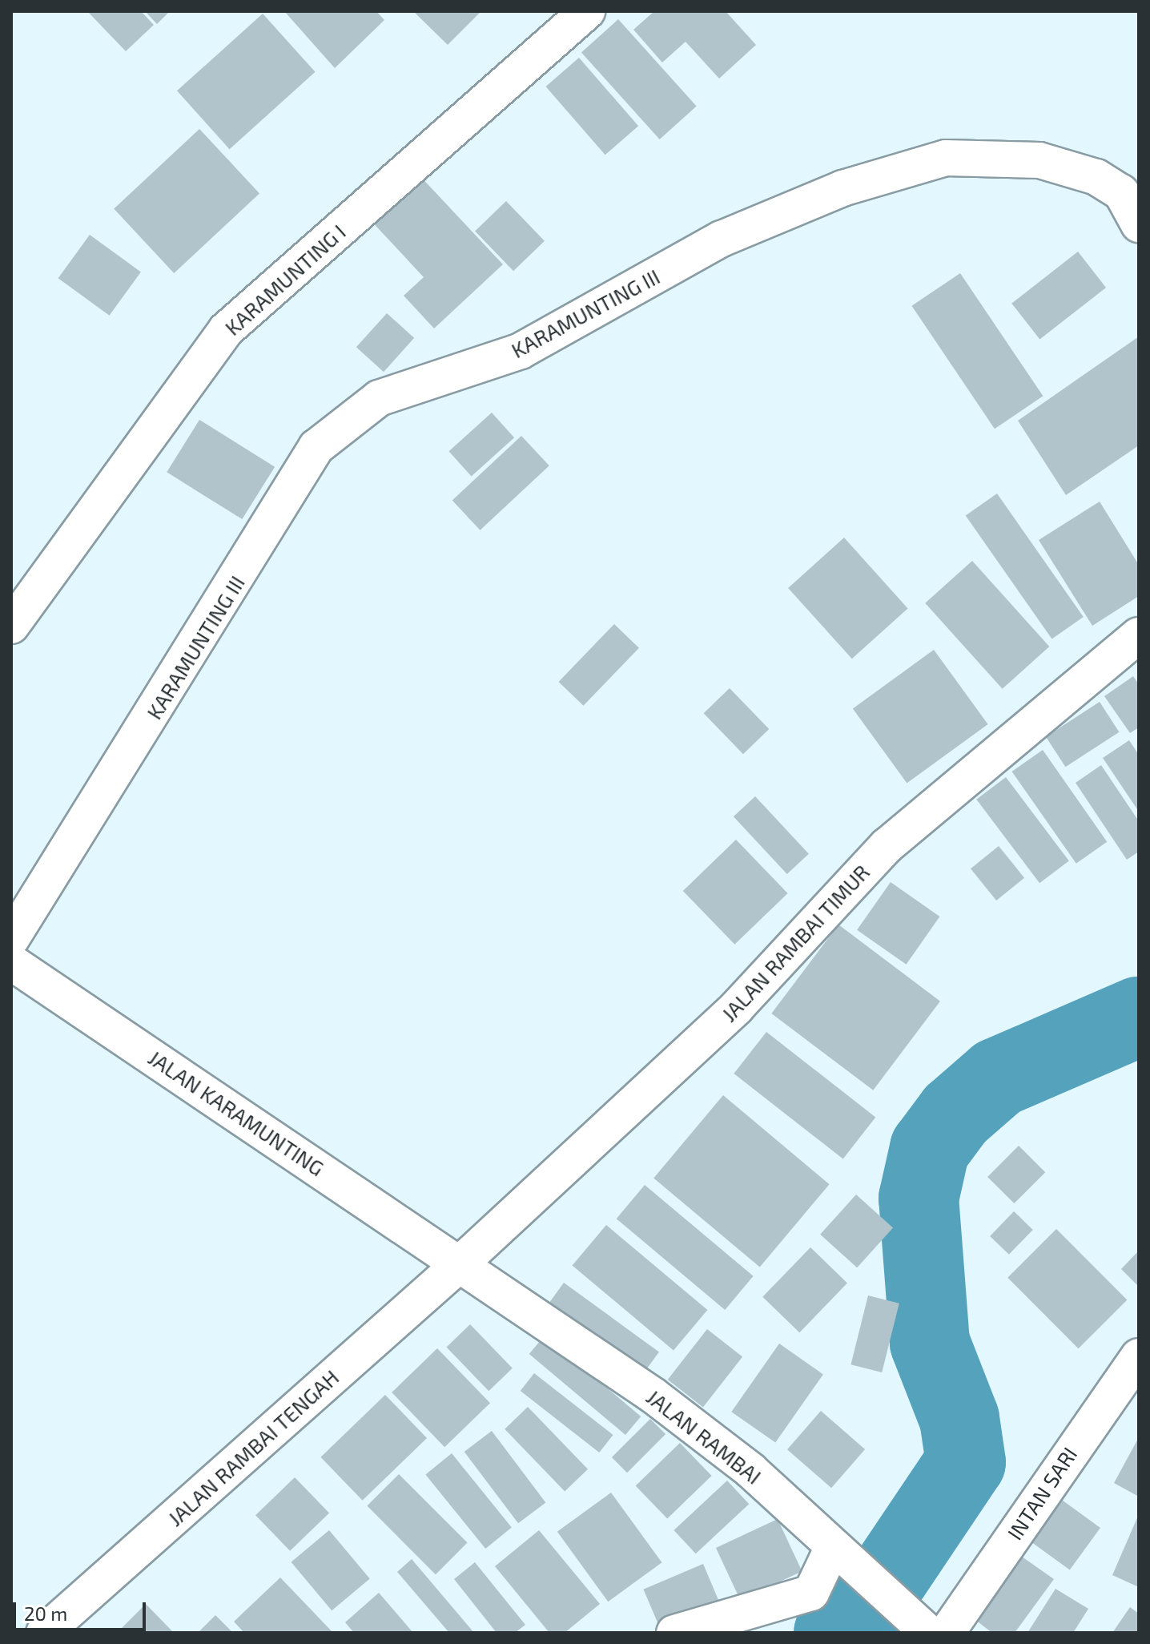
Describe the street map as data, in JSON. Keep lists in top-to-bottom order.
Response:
{
  "streets": {
    "street": [
      "KARAMUNTING I",
      "KARAMUNTING III",
      "JALAN RAMBAI TIMUR",
      "JALAN KARAMUNTING",
      "JALAN RAMBAI",
      "JALAN RAMBAI TENGAH",
      "INTAN SARI"
    ]
  },
  "crossings": [
    ["JALAN RAMBAI TIMUR", "JALAN KARAMUNTING"],
    ["JALAN RAMBAI TIMUR", "JALAN RAMBAI"],
    ["JALAN RAMBAI TIMUR", "JALAN RAMBAI TENGAH"],
    ["JALAN KARAMUNTING", "JALAN RAMBAI"],
    ["JALAN KARAMUNTING", "JALAN RAMBAI TENGAH"],
    ["JALAN RAMBAI", "JALAN RAMBAI TENGAH"],
    ["JALAN RAMBAI", "INTAN SARI"]
  ],
  "scale_bar": "20 m"
}
